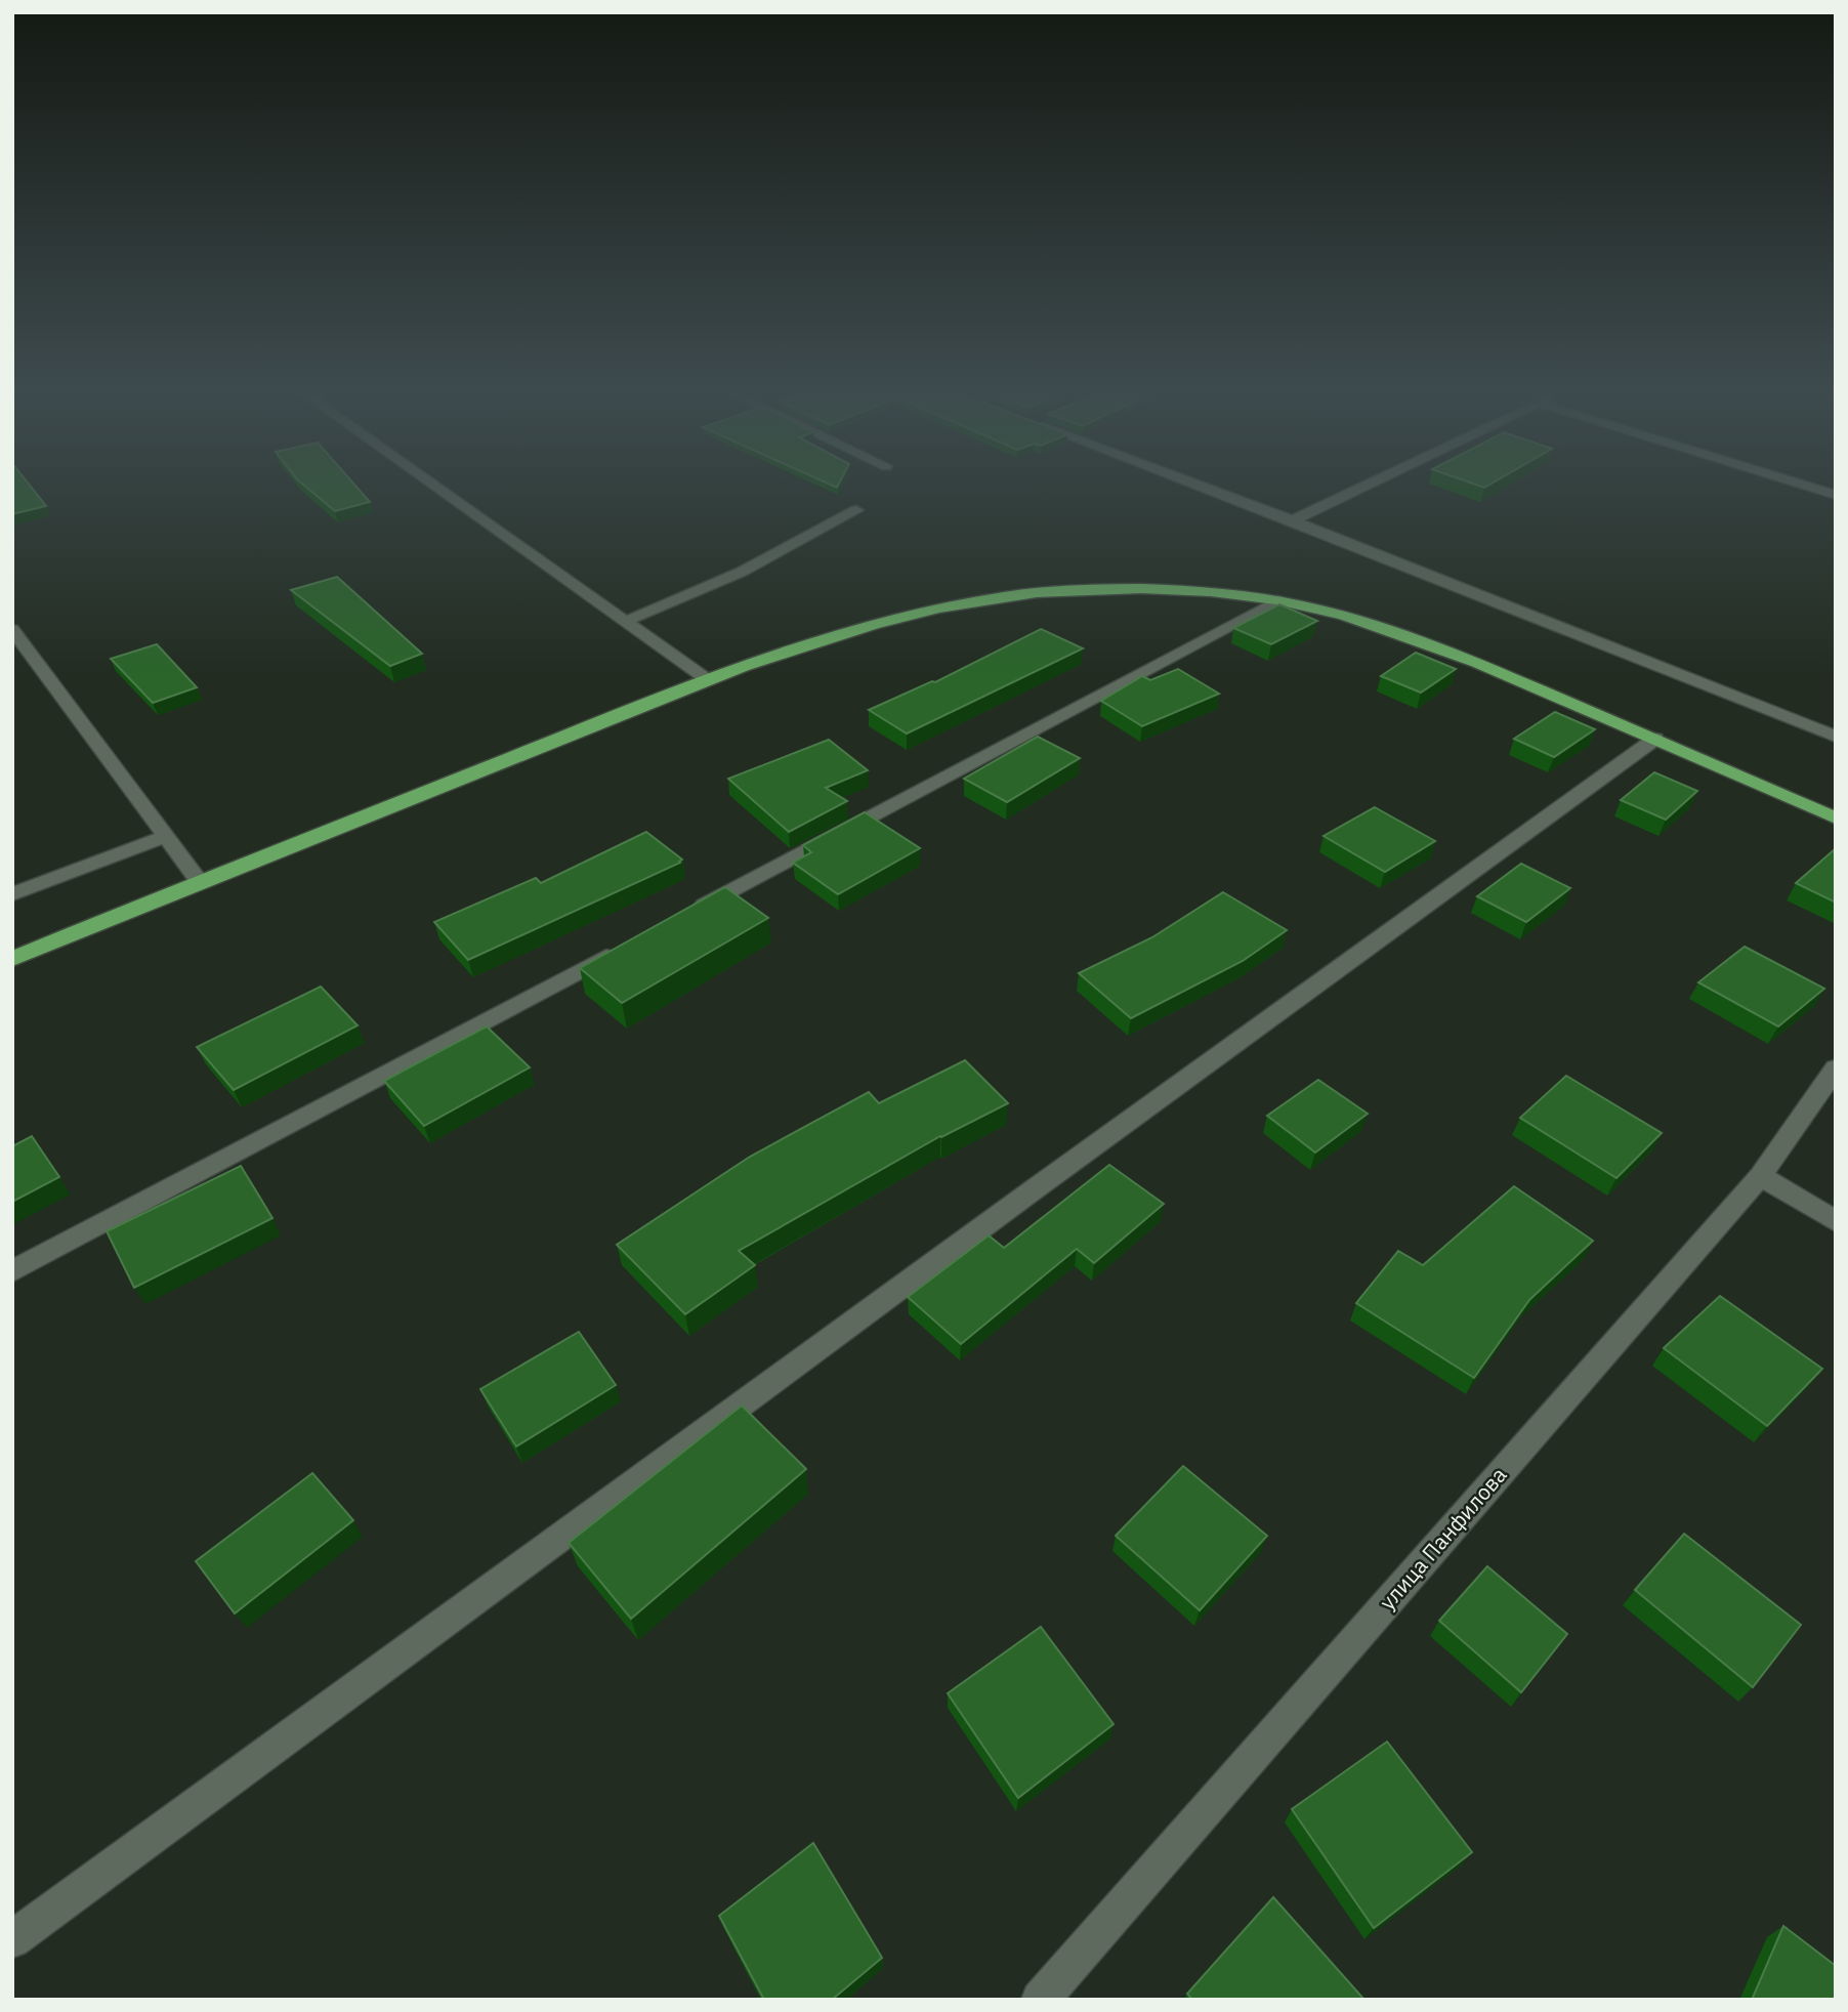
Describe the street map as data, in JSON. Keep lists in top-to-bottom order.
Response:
{
  "streets": {
    "street": ["улица Панфилова"]
  }
}
